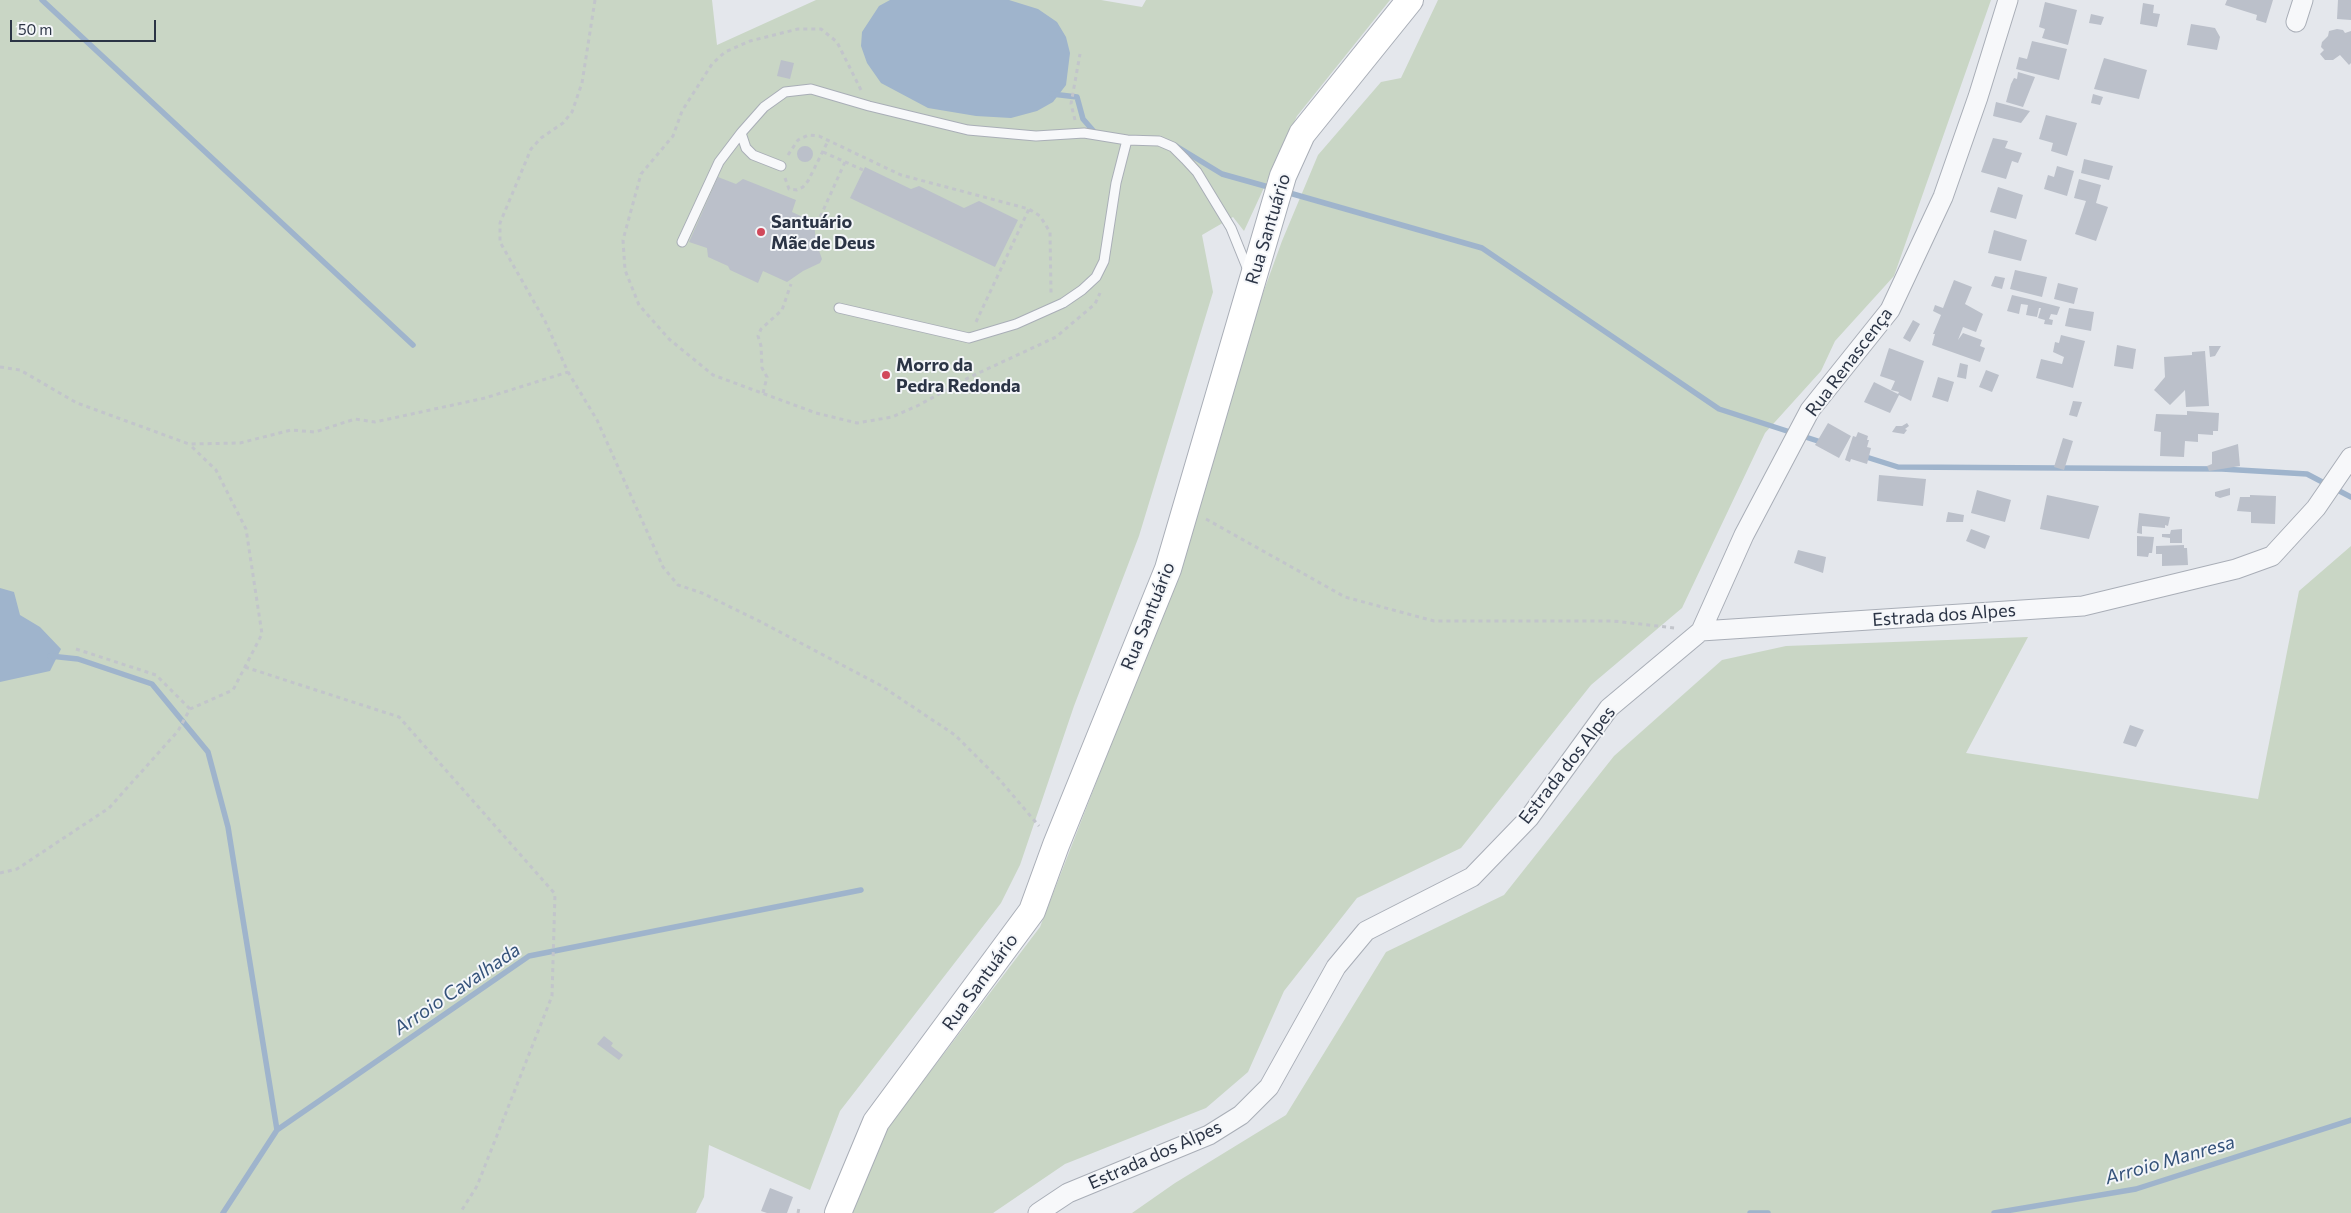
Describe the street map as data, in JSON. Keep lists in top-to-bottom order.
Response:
{
  "streets": {
    "street": ["Rua Santuário", "Rua Renascença", "Estrada dos Alpes"]
  },
  "crossings": [
    ["Rua Renascença", "Estrada dos Alpes"]
  ],
  "water": ["Arroio Cavalhada", "Arroio Manresa"],
  "places": ["Santuário Mãe de Deus", "Morro da Pedra Redonda"],
  "scale_bar": "50 m"
}
